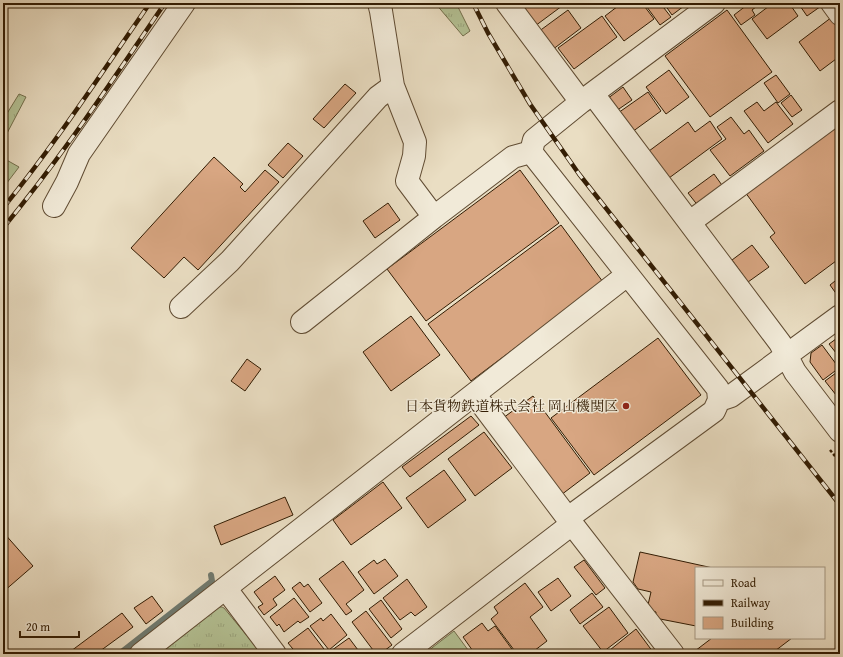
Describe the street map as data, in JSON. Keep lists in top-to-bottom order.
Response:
{
  "places": ["日本貨物鉄道株式会社 岡山機関区"],
  "legend": ["Road", "Railway", "Building"],
  "scale_bar": "20 m"
}
